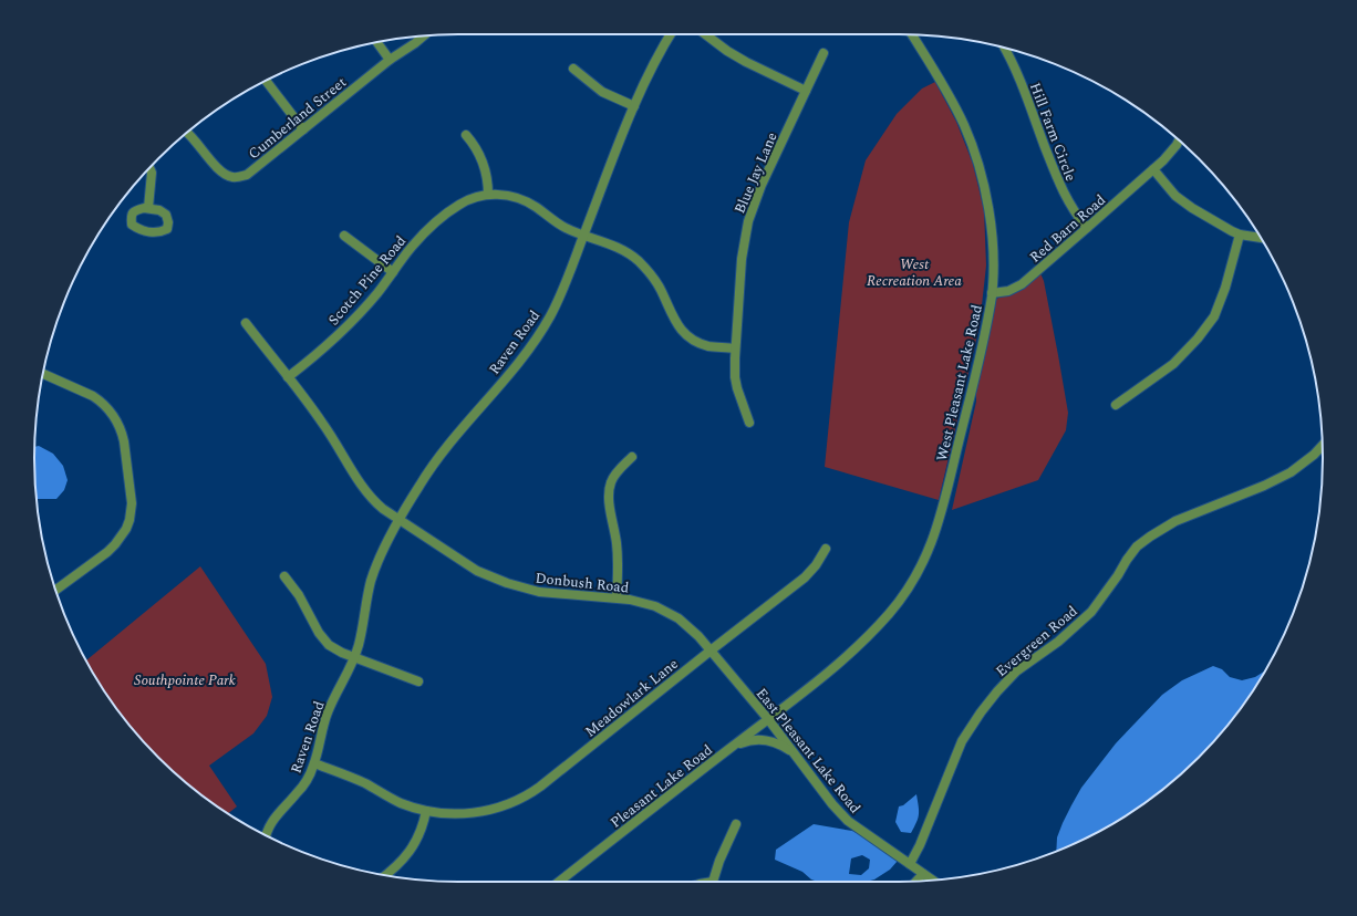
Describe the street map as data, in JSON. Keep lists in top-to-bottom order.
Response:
{
  "streets": {
    "street": [
      "Cumberland Street",
      "Hill Farm Circle",
      "Blue Jay Lane",
      "Red Barn Road",
      "Scotch Pine Road",
      "Raven Road",
      "West Pleasant Lake Road",
      "Donbush Road",
      "Evergreen Road",
      "Meadowlark Lane",
      "East Pleasant Lake Road",
      "Pleasant Lake Road"
    ]
  },
  "crossings": [
    ["Hill Farm Circle", "Red Barn Road"],
    ["Red Barn Road", "West Pleasant Lake Road"],
    ["Scotch Pine Road", "Raven Road"],
    ["Raven Road", "Donbush Road"],
    ["Raven Road", "Meadowlark Lane"],
    ["West Pleasant Lake Road", "Pleasant Lake Road"],
    ["Donbush Road", "Meadowlark Lane"],
    ["Donbush Road", "East Pleasant Lake Road"],
    ["Evergreen Road", "East Pleasant Lake Road"],
    ["East Pleasant Lake Road", "Pleasant Lake Road"]
  ],
  "parks": ["West Recreation Area", "Southpointe Park"]
}
